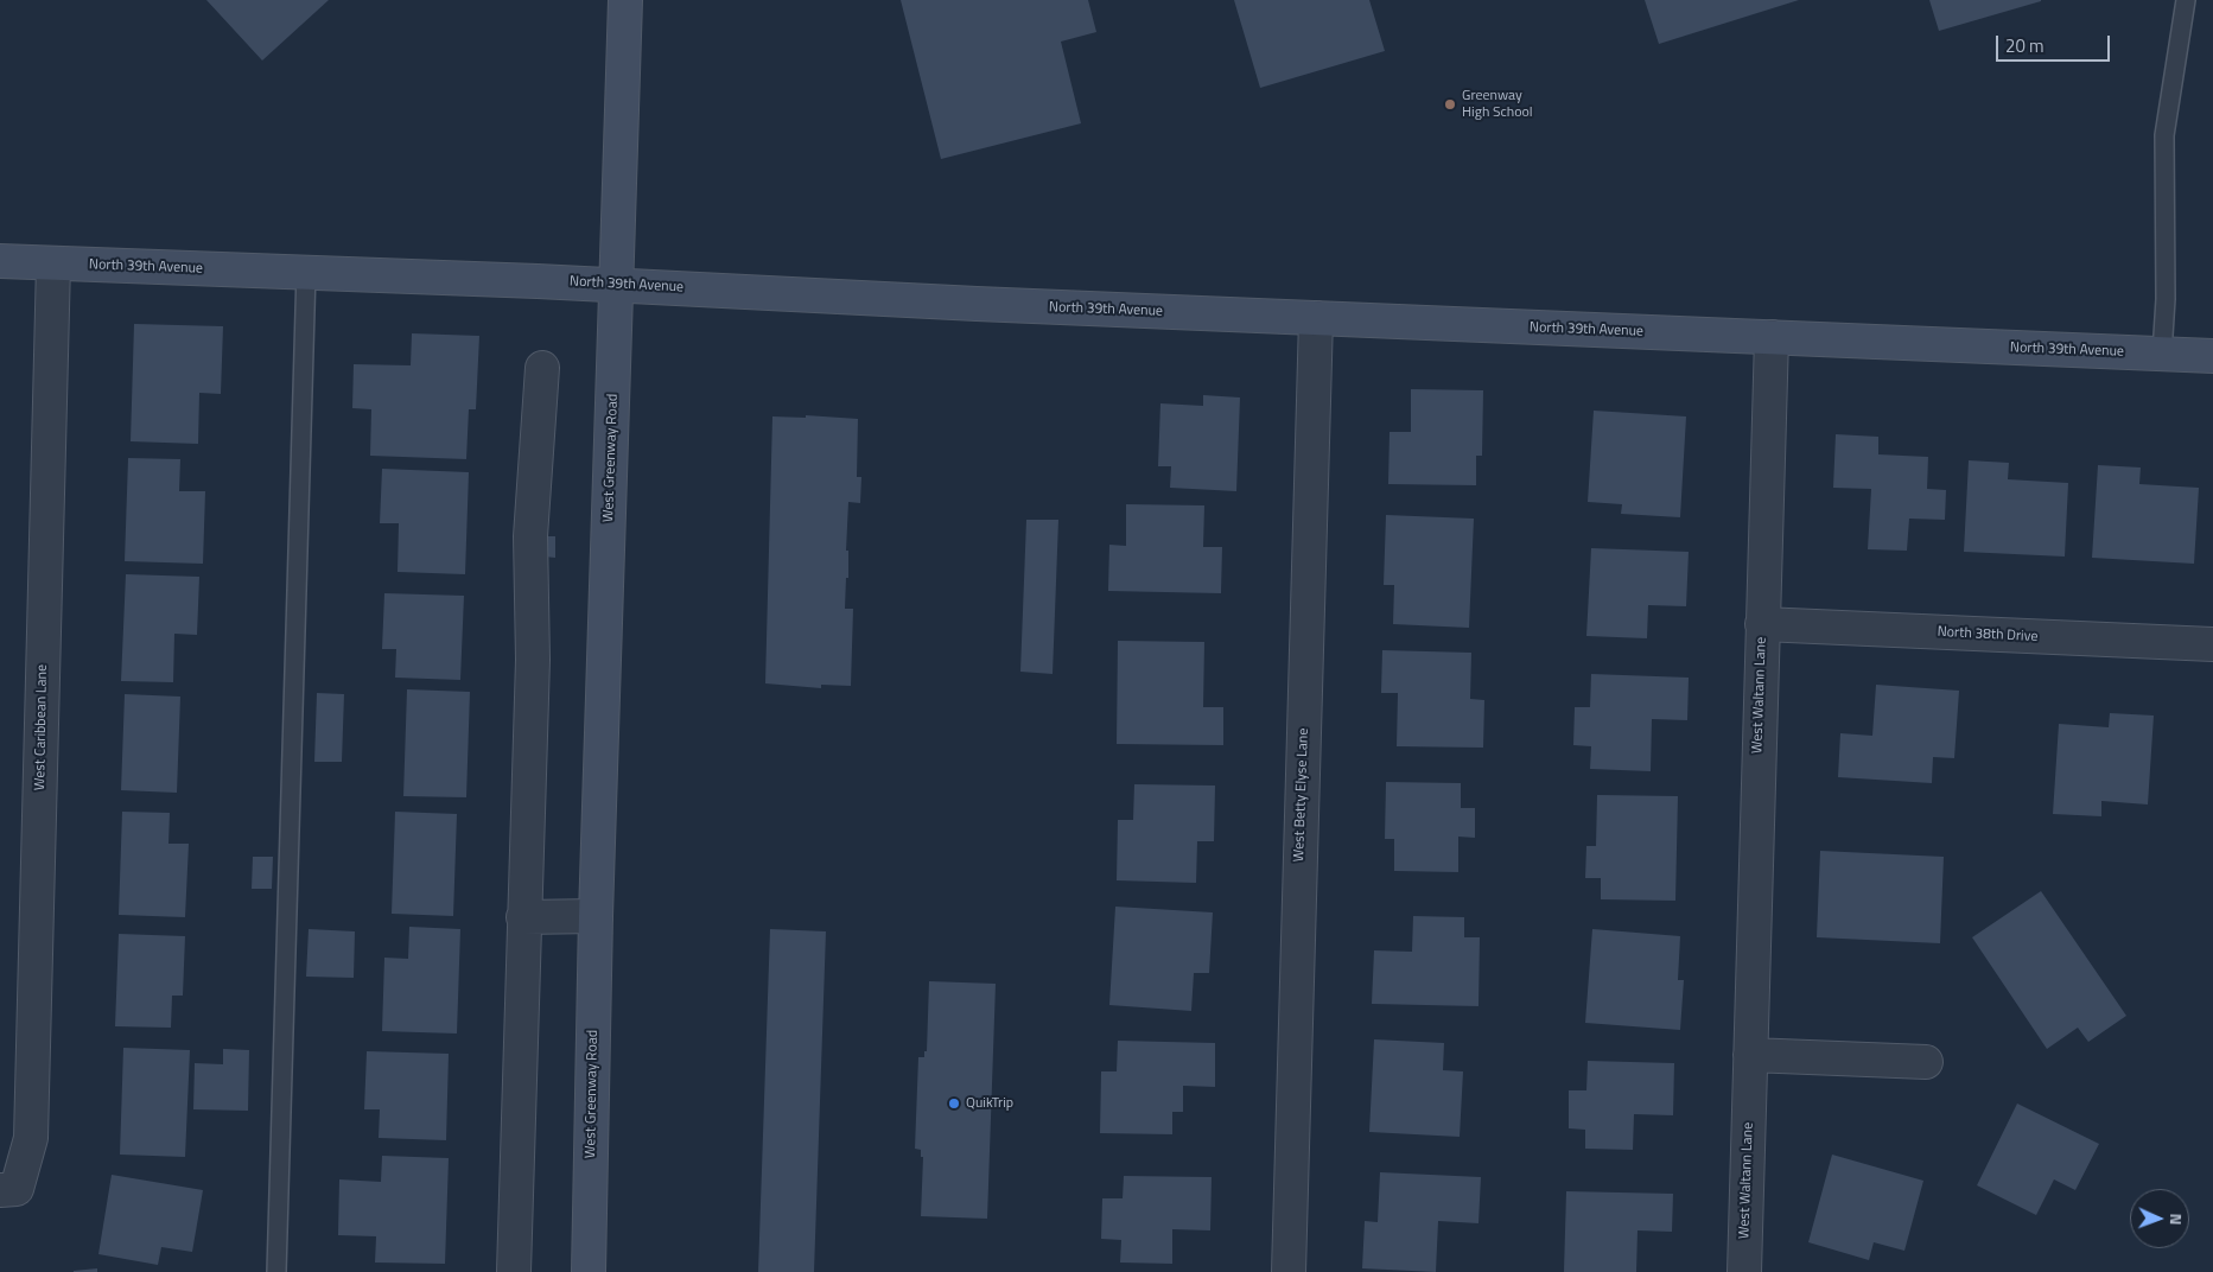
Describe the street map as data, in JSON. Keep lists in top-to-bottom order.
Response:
{
  "streets": {
    "street": [
      "North 39th Avenue",
      "West Greenway Road",
      "North 38th Drive",
      "West Waltann Lane",
      "West Caribbean Lane",
      "West Betty Elyse Lane"
    ]
  },
  "crossings": [
    ["North 39th Avenue", "West Greenway Road"],
    ["North 39th Avenue", "West Waltann Lane"],
    ["North 39th Avenue", "West Caribbean Lane"],
    ["North 39th Avenue", "West Betty Elyse Lane"],
    ["North 38th Drive", "West Waltann Lane"]
  ],
  "places": ["Greenway High School", "QuikTrip"],
  "scale_bar": "20 m",
  "north": "right"
}
